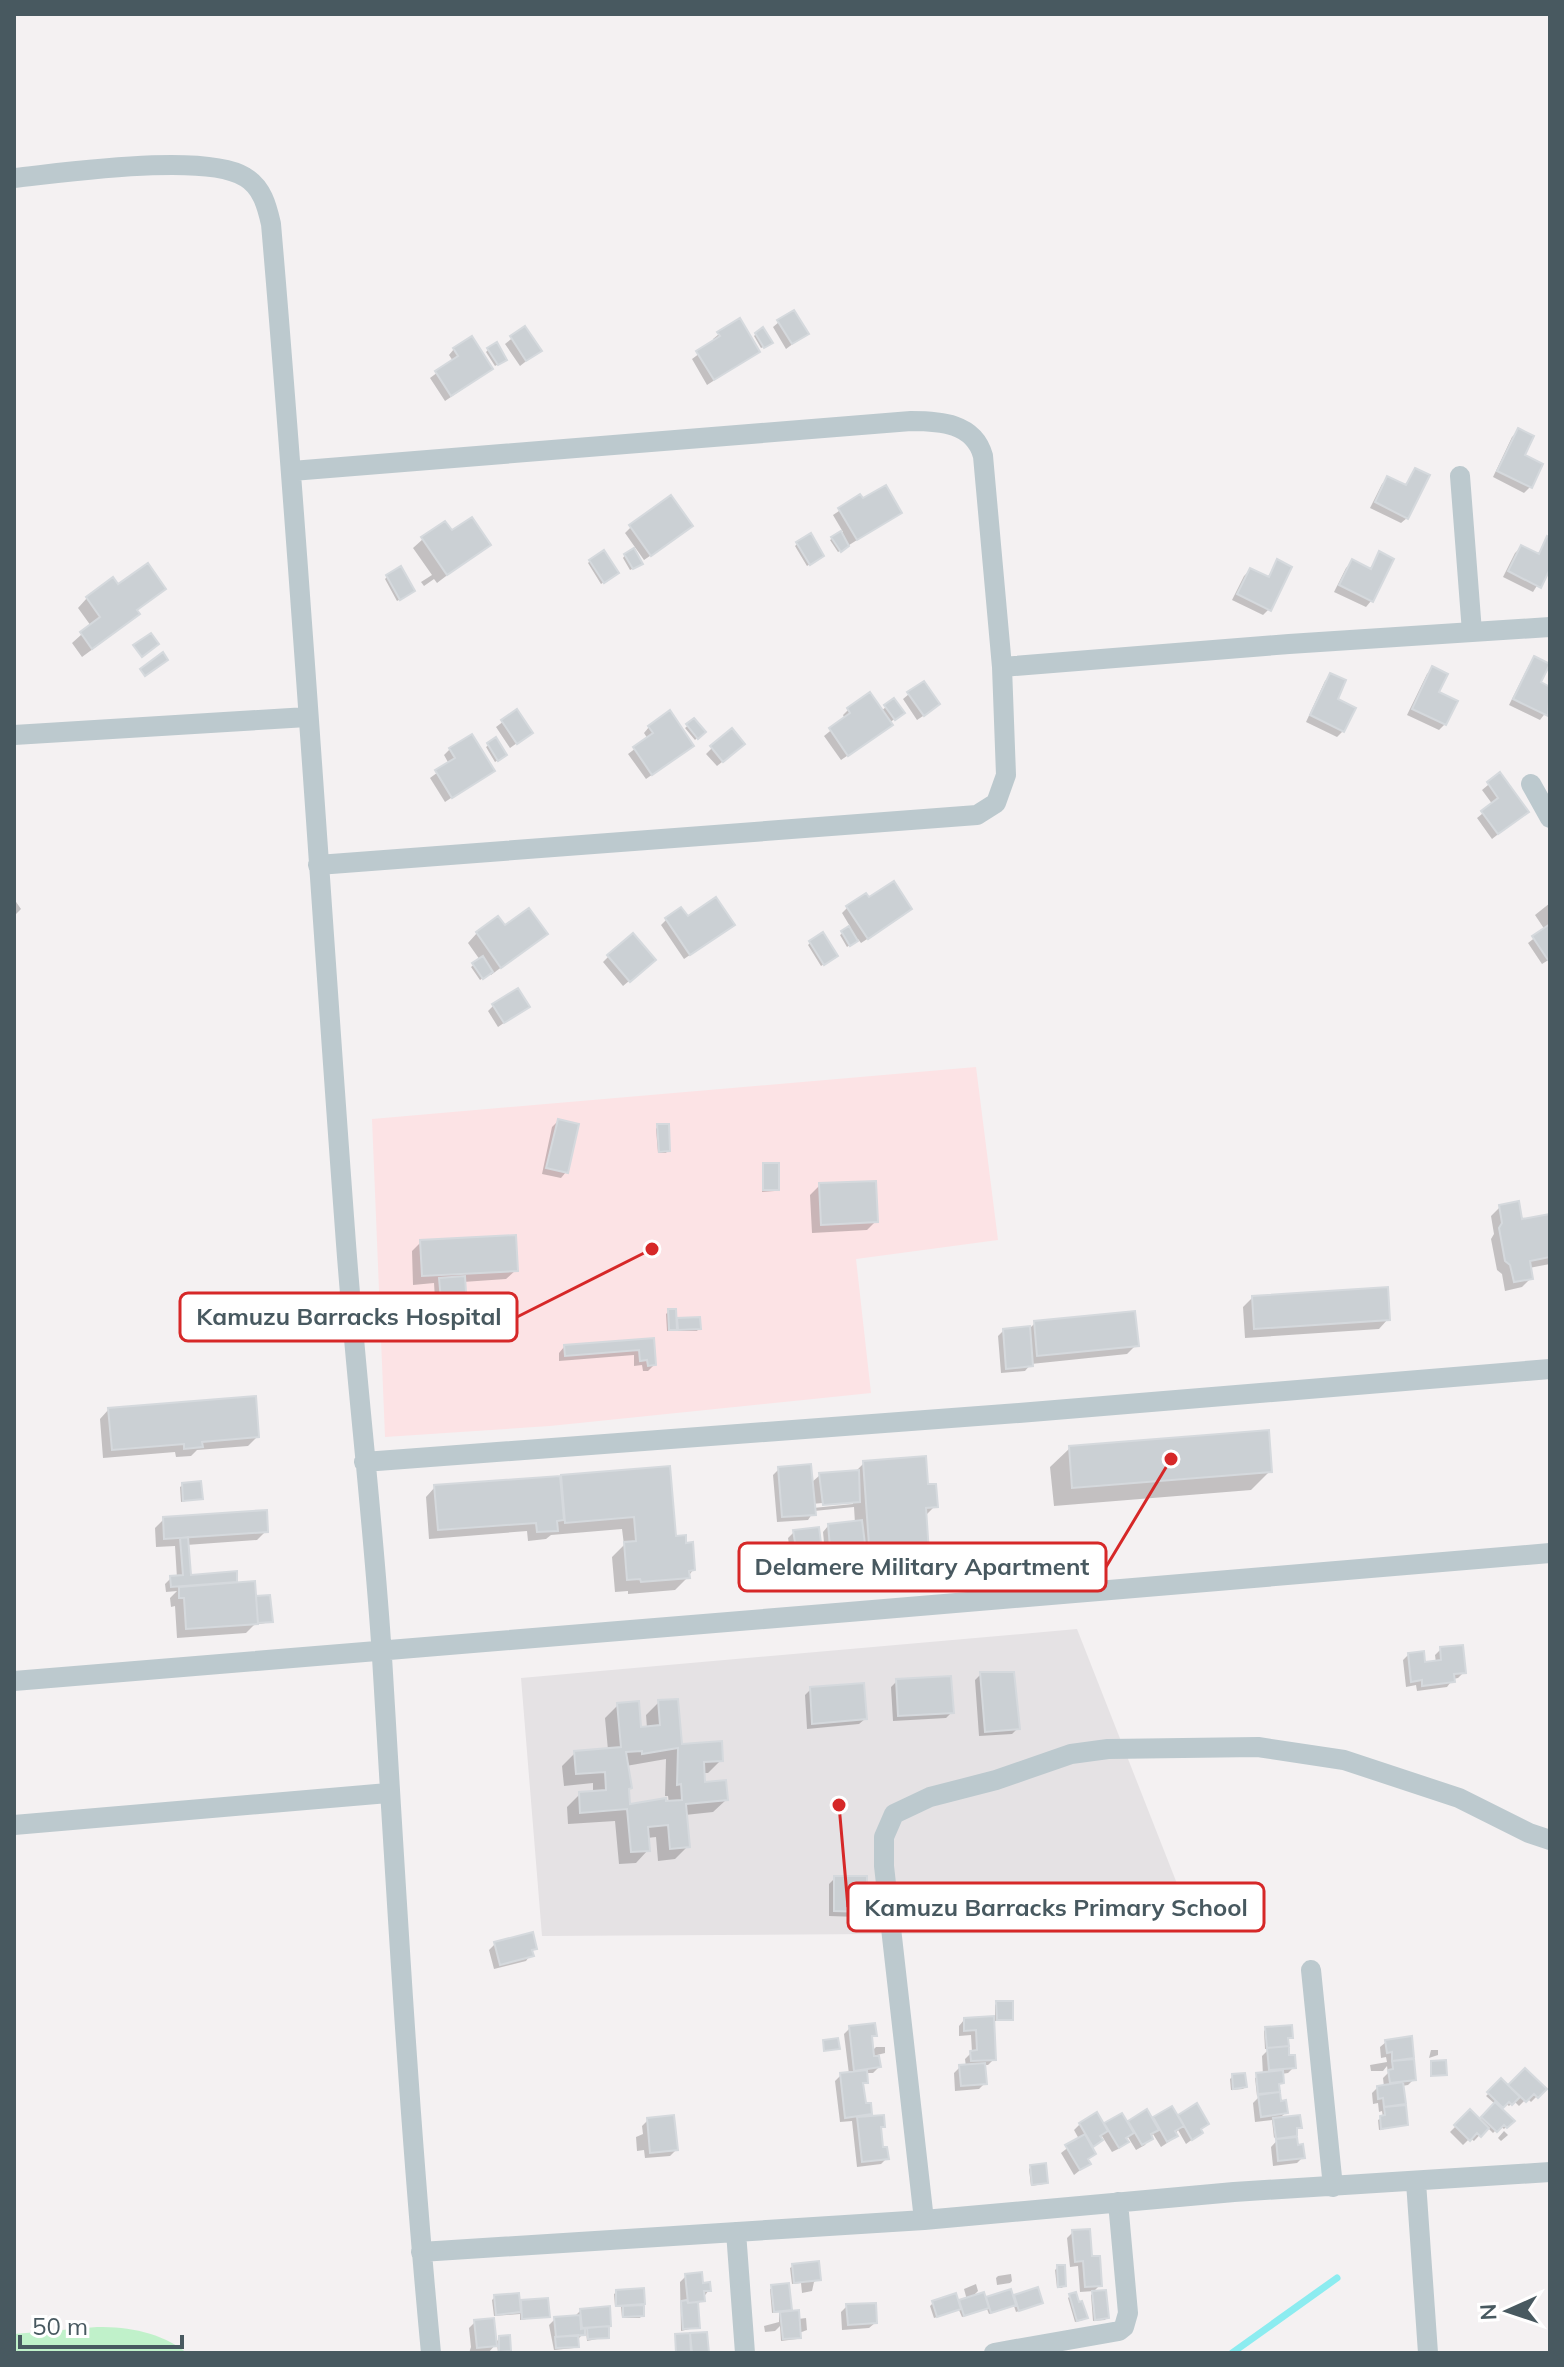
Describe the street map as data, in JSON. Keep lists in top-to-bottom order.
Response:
{
  "places": ["Kamuzu Barracks Hospital", "Delamere Military Apartment", "Kamuzu Barracks Primary School"],
  "scale_bar": "50 m",
  "north": "left"
}
